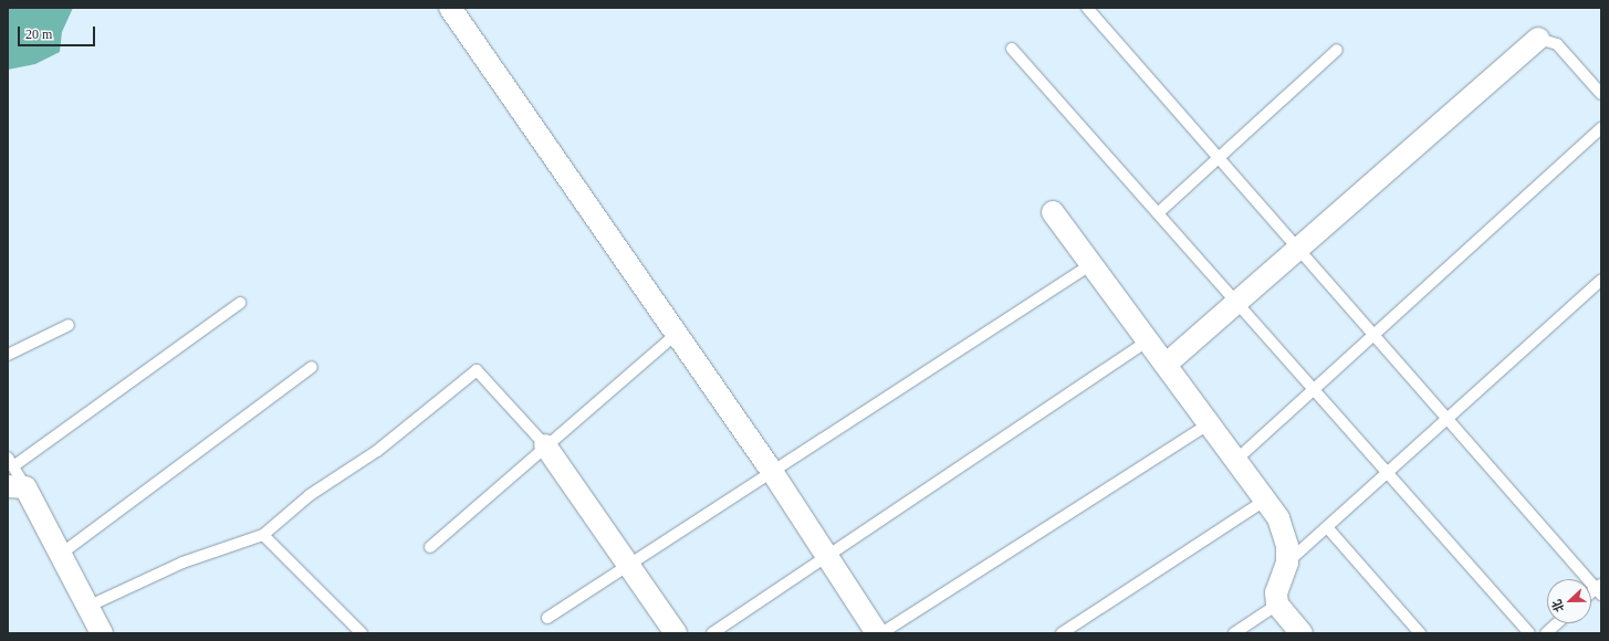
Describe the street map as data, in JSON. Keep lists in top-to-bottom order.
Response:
{
  "scale_bar": "20 m",
  "north": "left"
}
